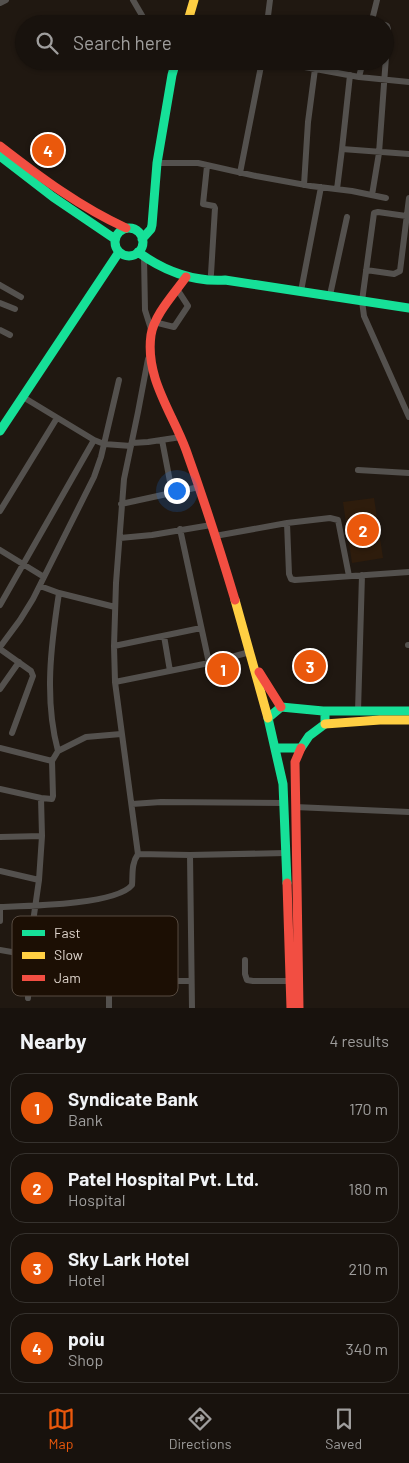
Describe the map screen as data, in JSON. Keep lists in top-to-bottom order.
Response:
{
  "legend": ["Fast", "Slow", "Jam"],
  "page": {
    "search": "Search here",
    "pins": [
      "4",
      "2",
      "3",
      "1"
    ],
    "heading": ["Nearby", "4 results"],
    "list": [
      {
        "mark": "1",
        "name": "Syndicate Bank",
        "note": "Bank",
        "value": "170 m"
      },
      {
        "mark": "2",
        "name": "Patel Hospital Pvt. Ltd.",
        "note": "Hospital",
        "value": "180 m"
      },
      {
        "mark": "3",
        "name": "Sky Lark Hotel",
        "note": "Hotel",
        "value": "210 m"
      },
      {
        "mark": "4",
        "name": "poiu",
        "note": "Shop",
        "value": "340 m"
      }
    ],
    "nav": ["Map", "Directions", "Saved"]
  }
}
